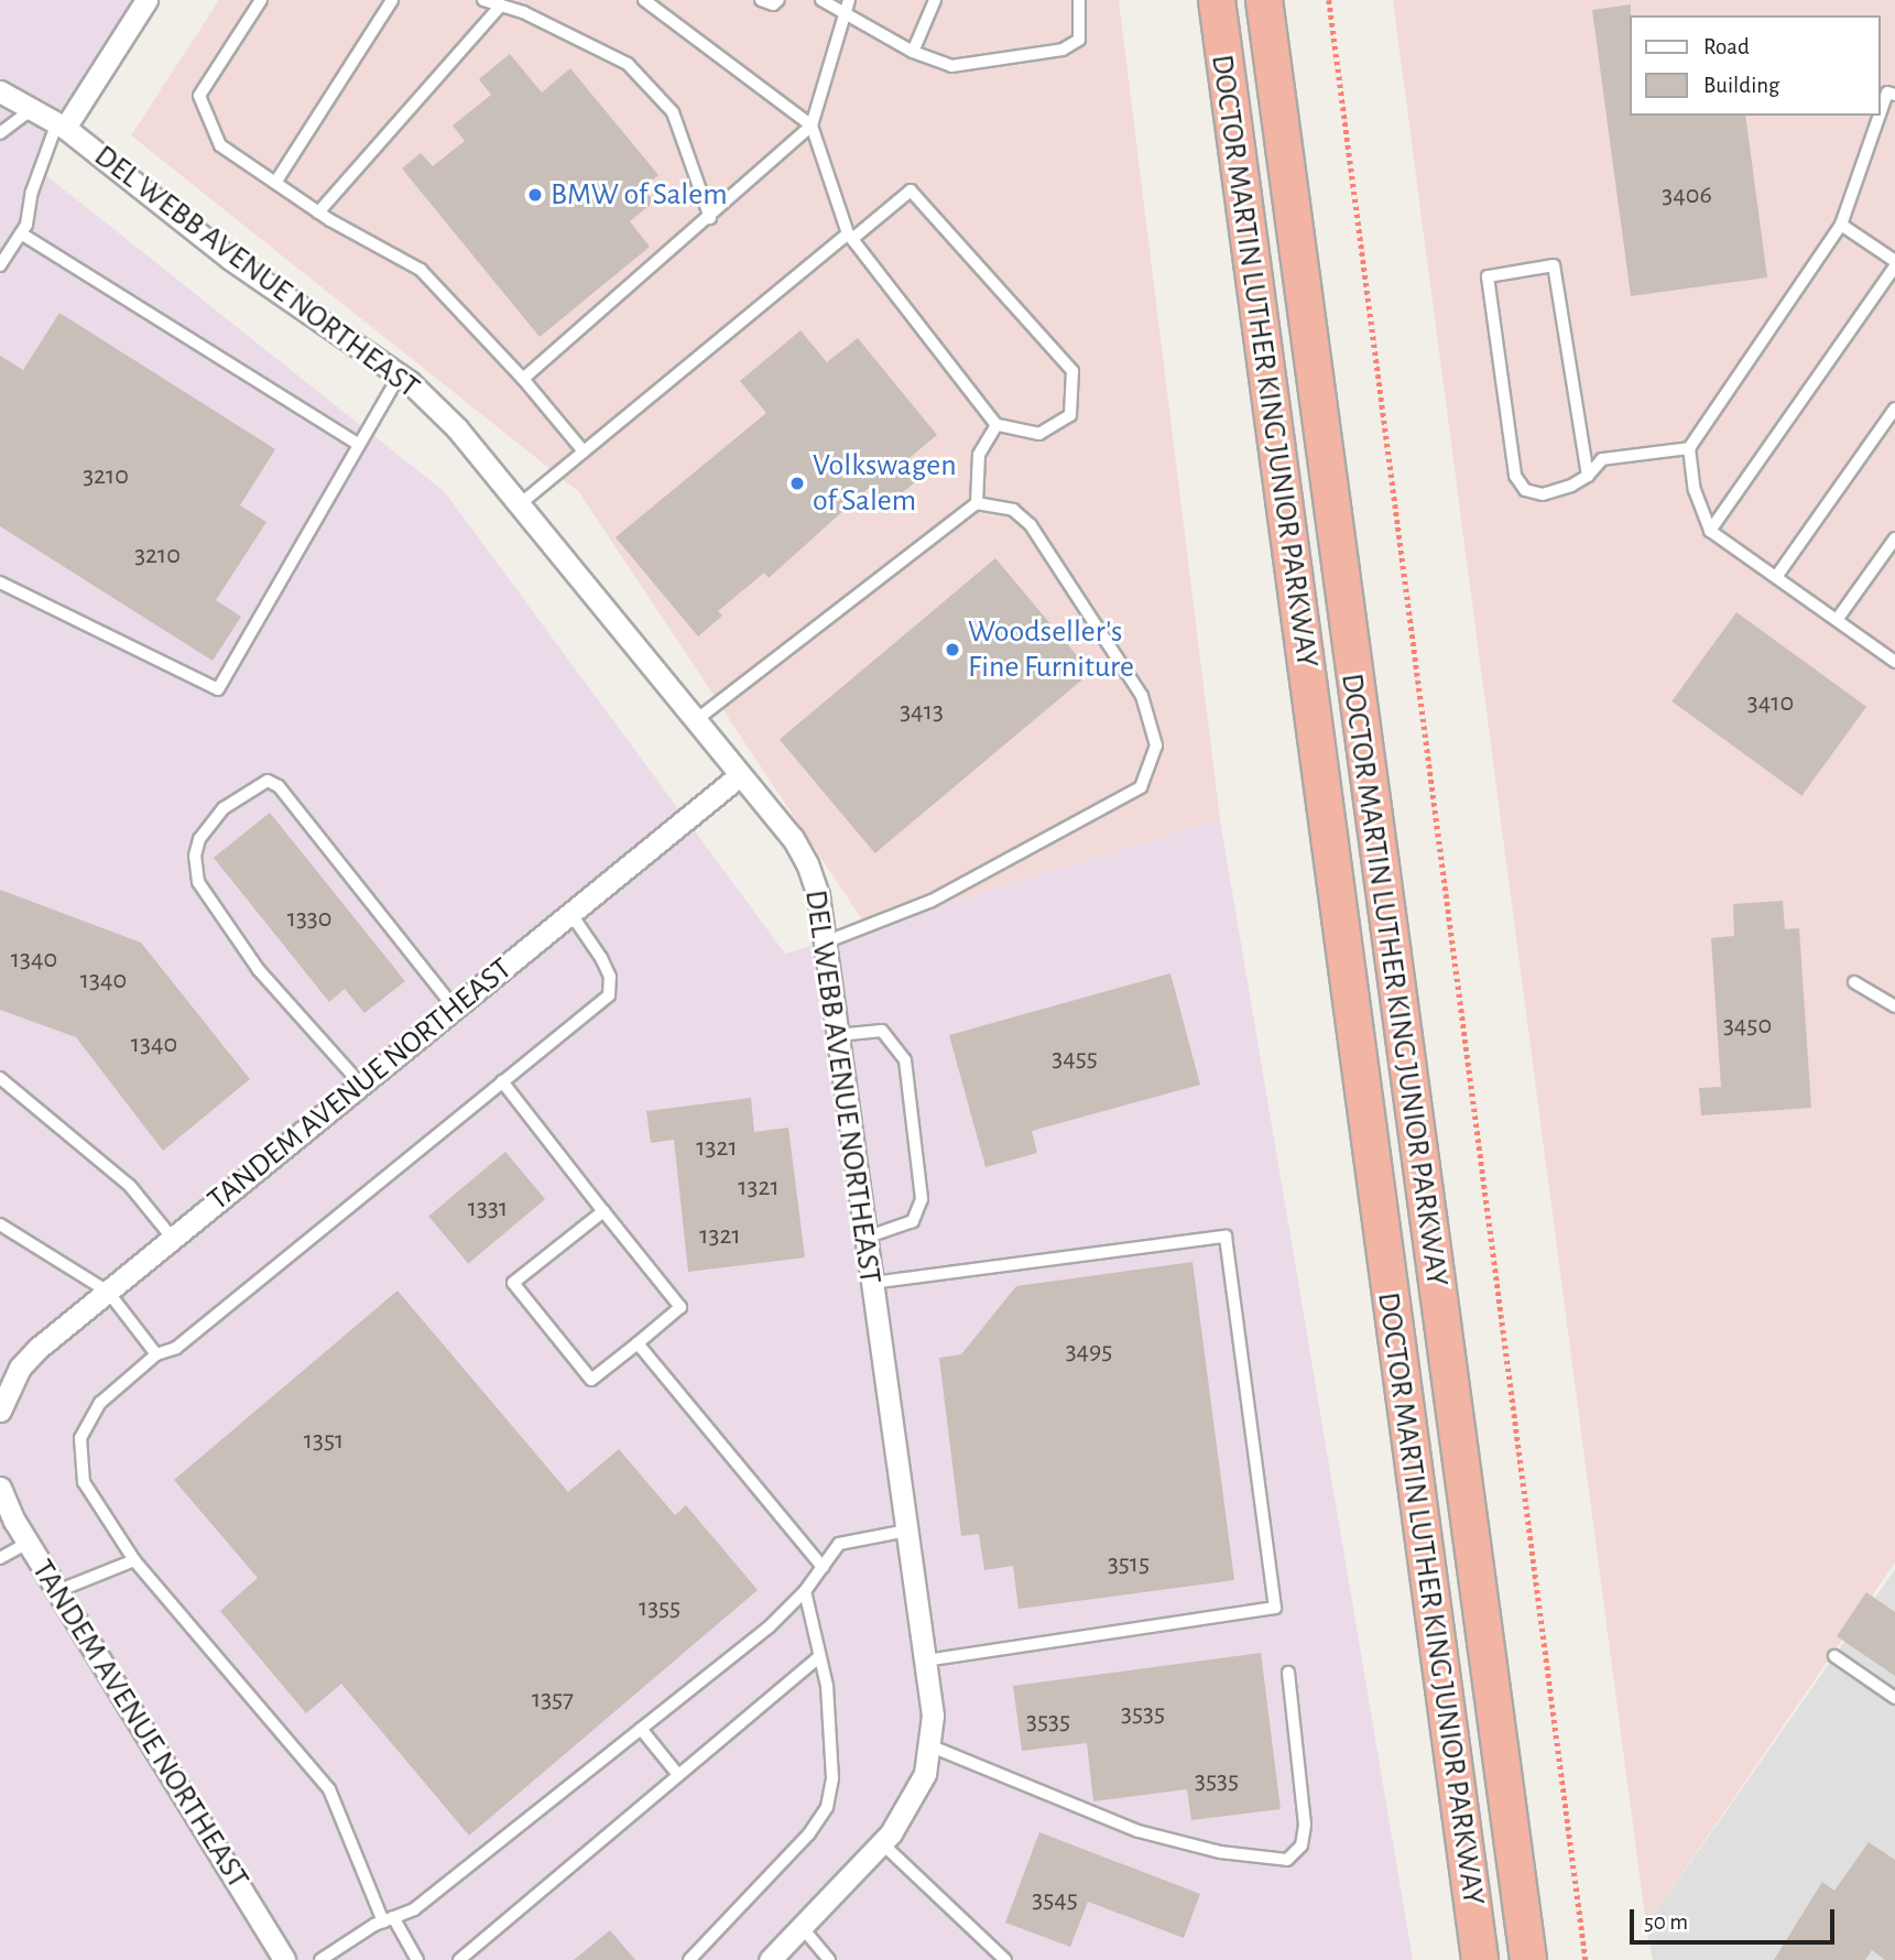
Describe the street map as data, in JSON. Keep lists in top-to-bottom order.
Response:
{
  "streets": {
    "highway": ["DOCTOR MARTIN LUTHER KING JUNIOR PARKWAY"],
    "street": ["DEL WEBB AVENUE NORTHEAST", "TANDEM AVENUE NORTHEAST"]
  },
  "crossings": [
    ["DEL WEBB AVENUE NORTHEAST", "TANDEM AVENUE NORTHEAST"]
  ],
  "places": ["BMW of Salem", "Volkswagen of Salem", "Woodseller's Fine Furniture"],
  "house_numbers": [
    "3406",
    "3210",
    "3210",
    "3410",
    "3413",
    "1330",
    "1340",
    "1340",
    "3450",
    "1340",
    "3455",
    "1321",
    "1321",
    "1331",
    "1321",
    "3495",
    "1351",
    "3515",
    "1355",
    "1357",
    "3535",
    "3535",
    "3535",
    "3545"
  ],
  "legend": ["Road", "Building"],
  "scale_bar": "50 m"
}
